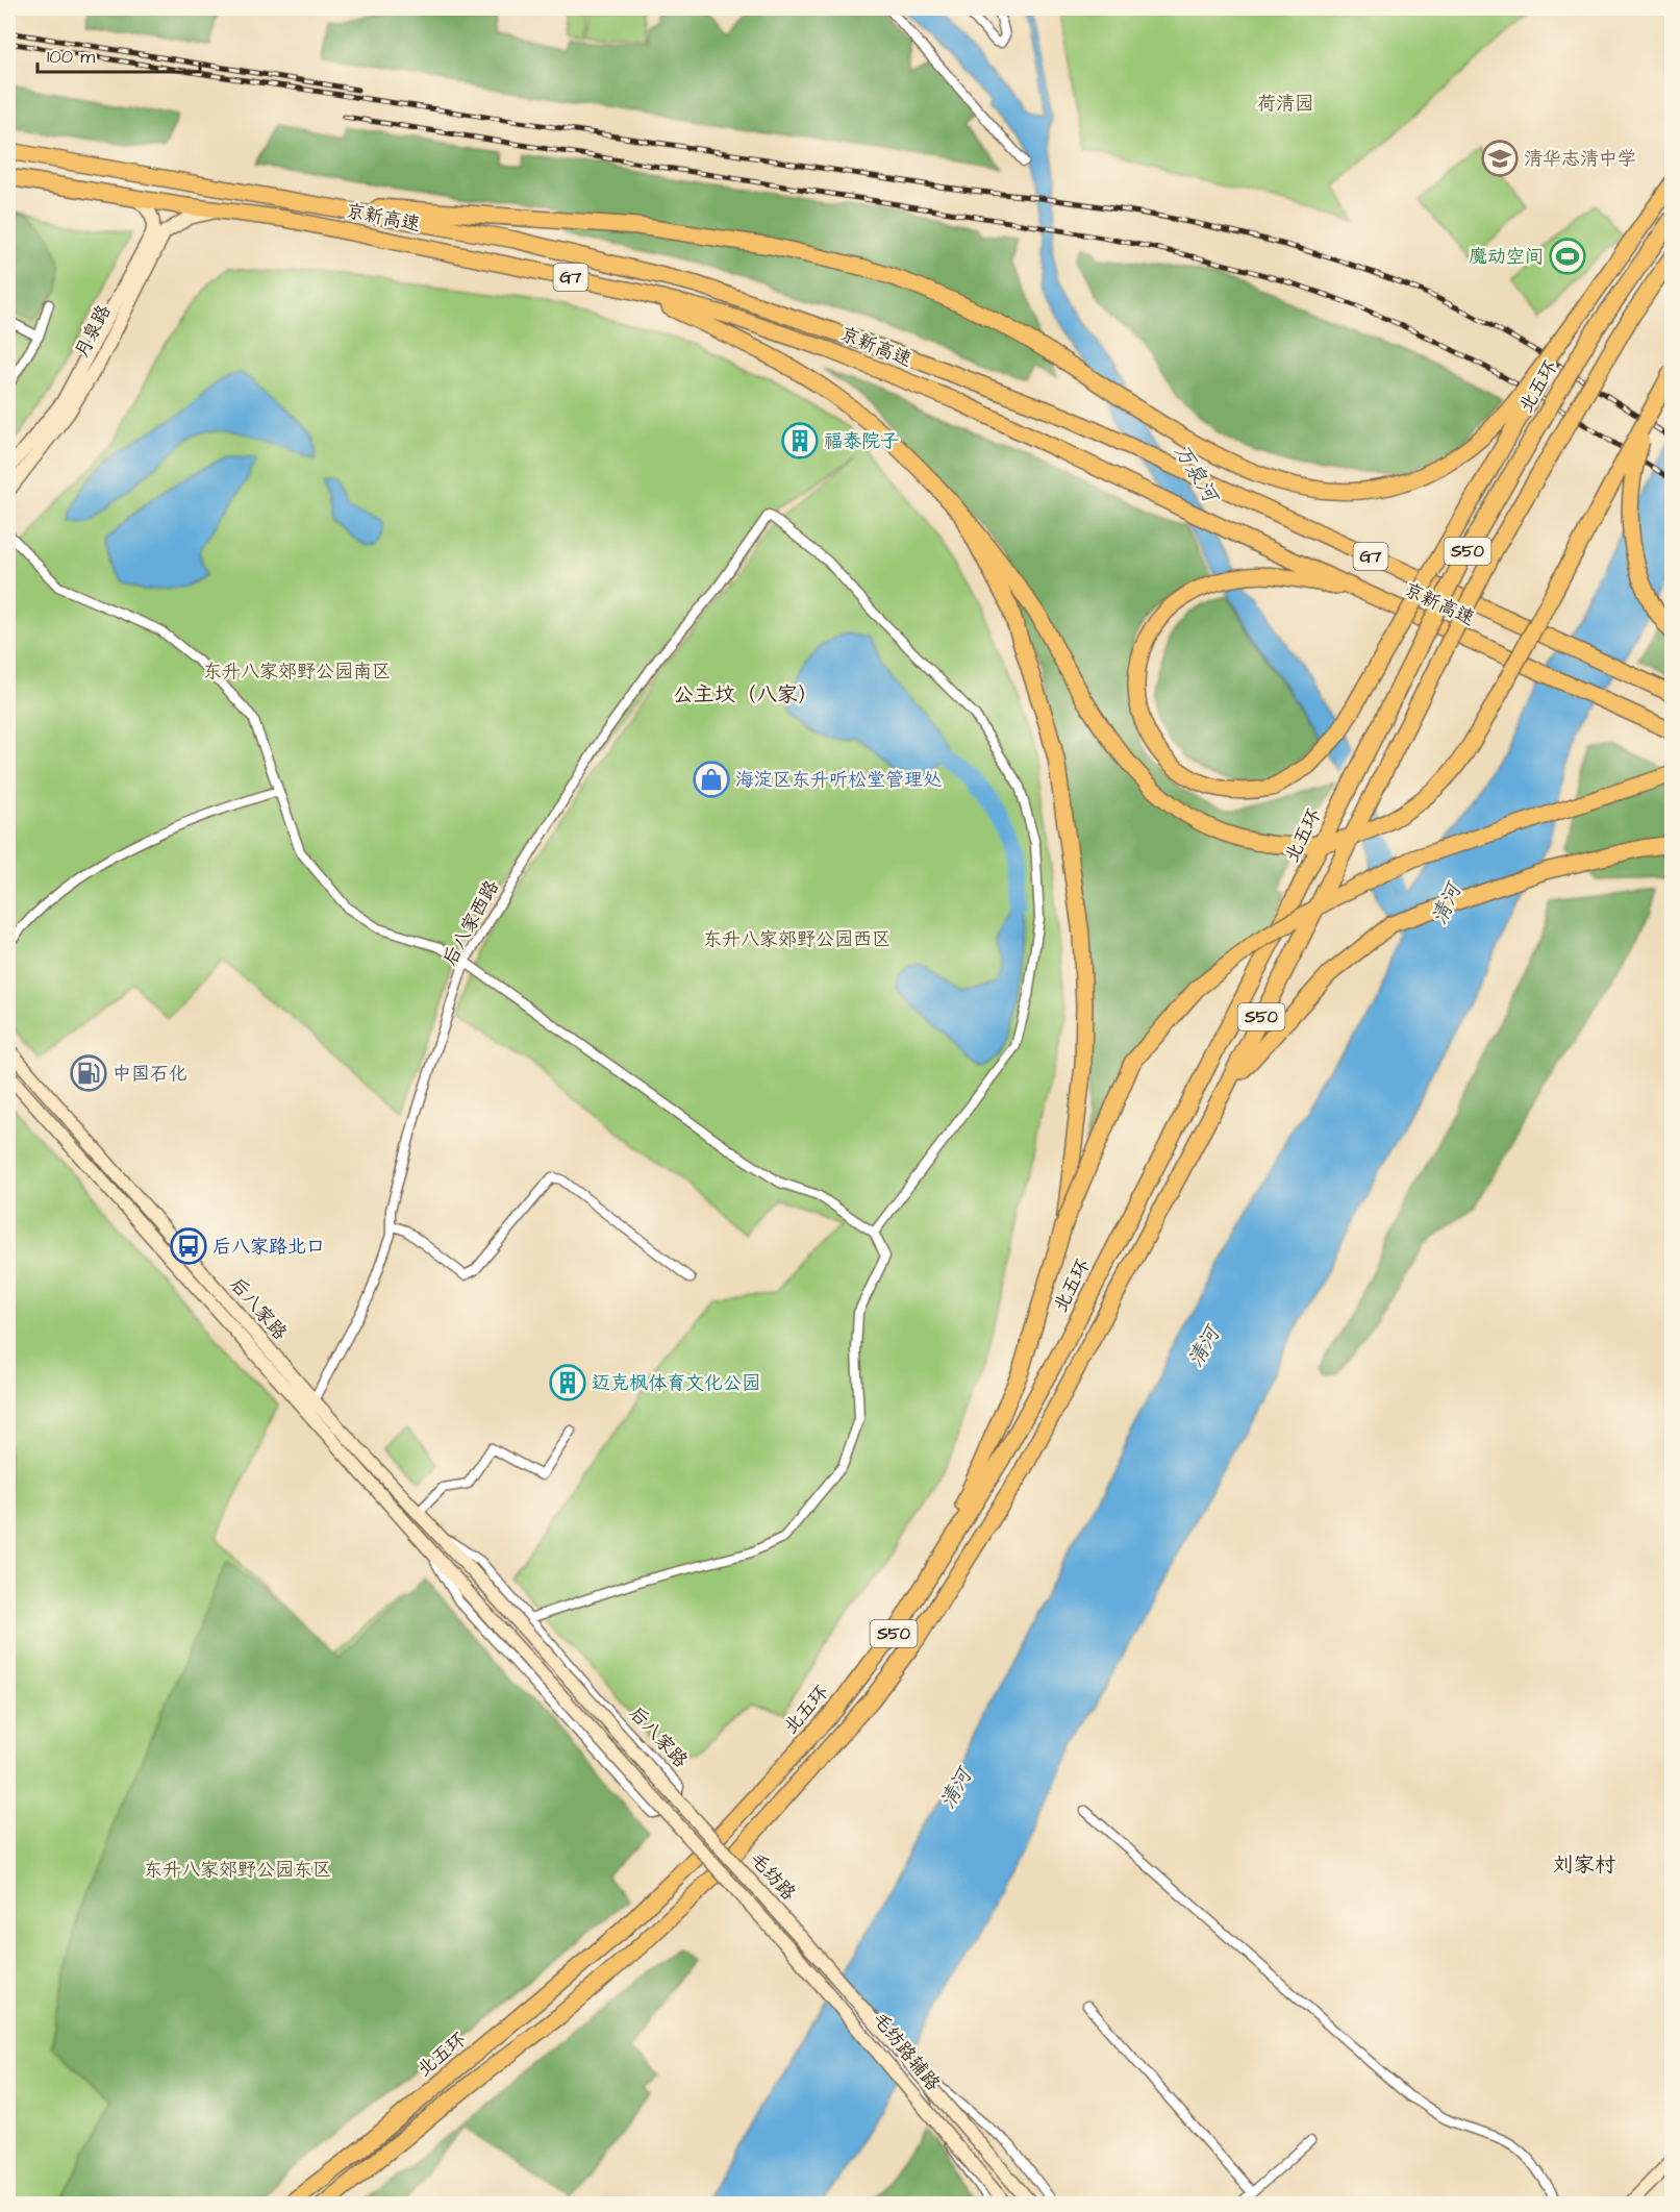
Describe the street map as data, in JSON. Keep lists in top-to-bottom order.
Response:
{
  "streets": {
    "highway": [
      "京新高速",
      "G7",
      "北五环",
      "S50"
    ],
    "main road": ["月泉路", "后八家路", "毛纺路"],
    "street": ["后八家西路", "毛纺路辅路"]
  },
  "crossings": [
    ["京新高速", "月泉路"],
    ["后八家西路", "后八家路"],
    ["后八家路", "毛纺路"]
  ],
  "districts": ["公主坟（八家）", "刘家村"],
  "water": ["万泉河", "清河"],
  "parks": [
    "荷清园",
    "东升八家郊野公园南区",
    "东升八家郊野公园西区",
    "东升八家郊野公园东区"
  ],
  "places": {
    "school or university": ["清华志清中学"],
    "sports": ["魔动空间"],
    "building": ["福泰院子", "迈克枫体育文化公园"],
    "shop": ["海淀区东升听松堂管理处"],
    "fuel station": ["中国石化"],
    "bus stop": ["后八家路北口"]
  },
  "scale_bar": "100 m"
}
